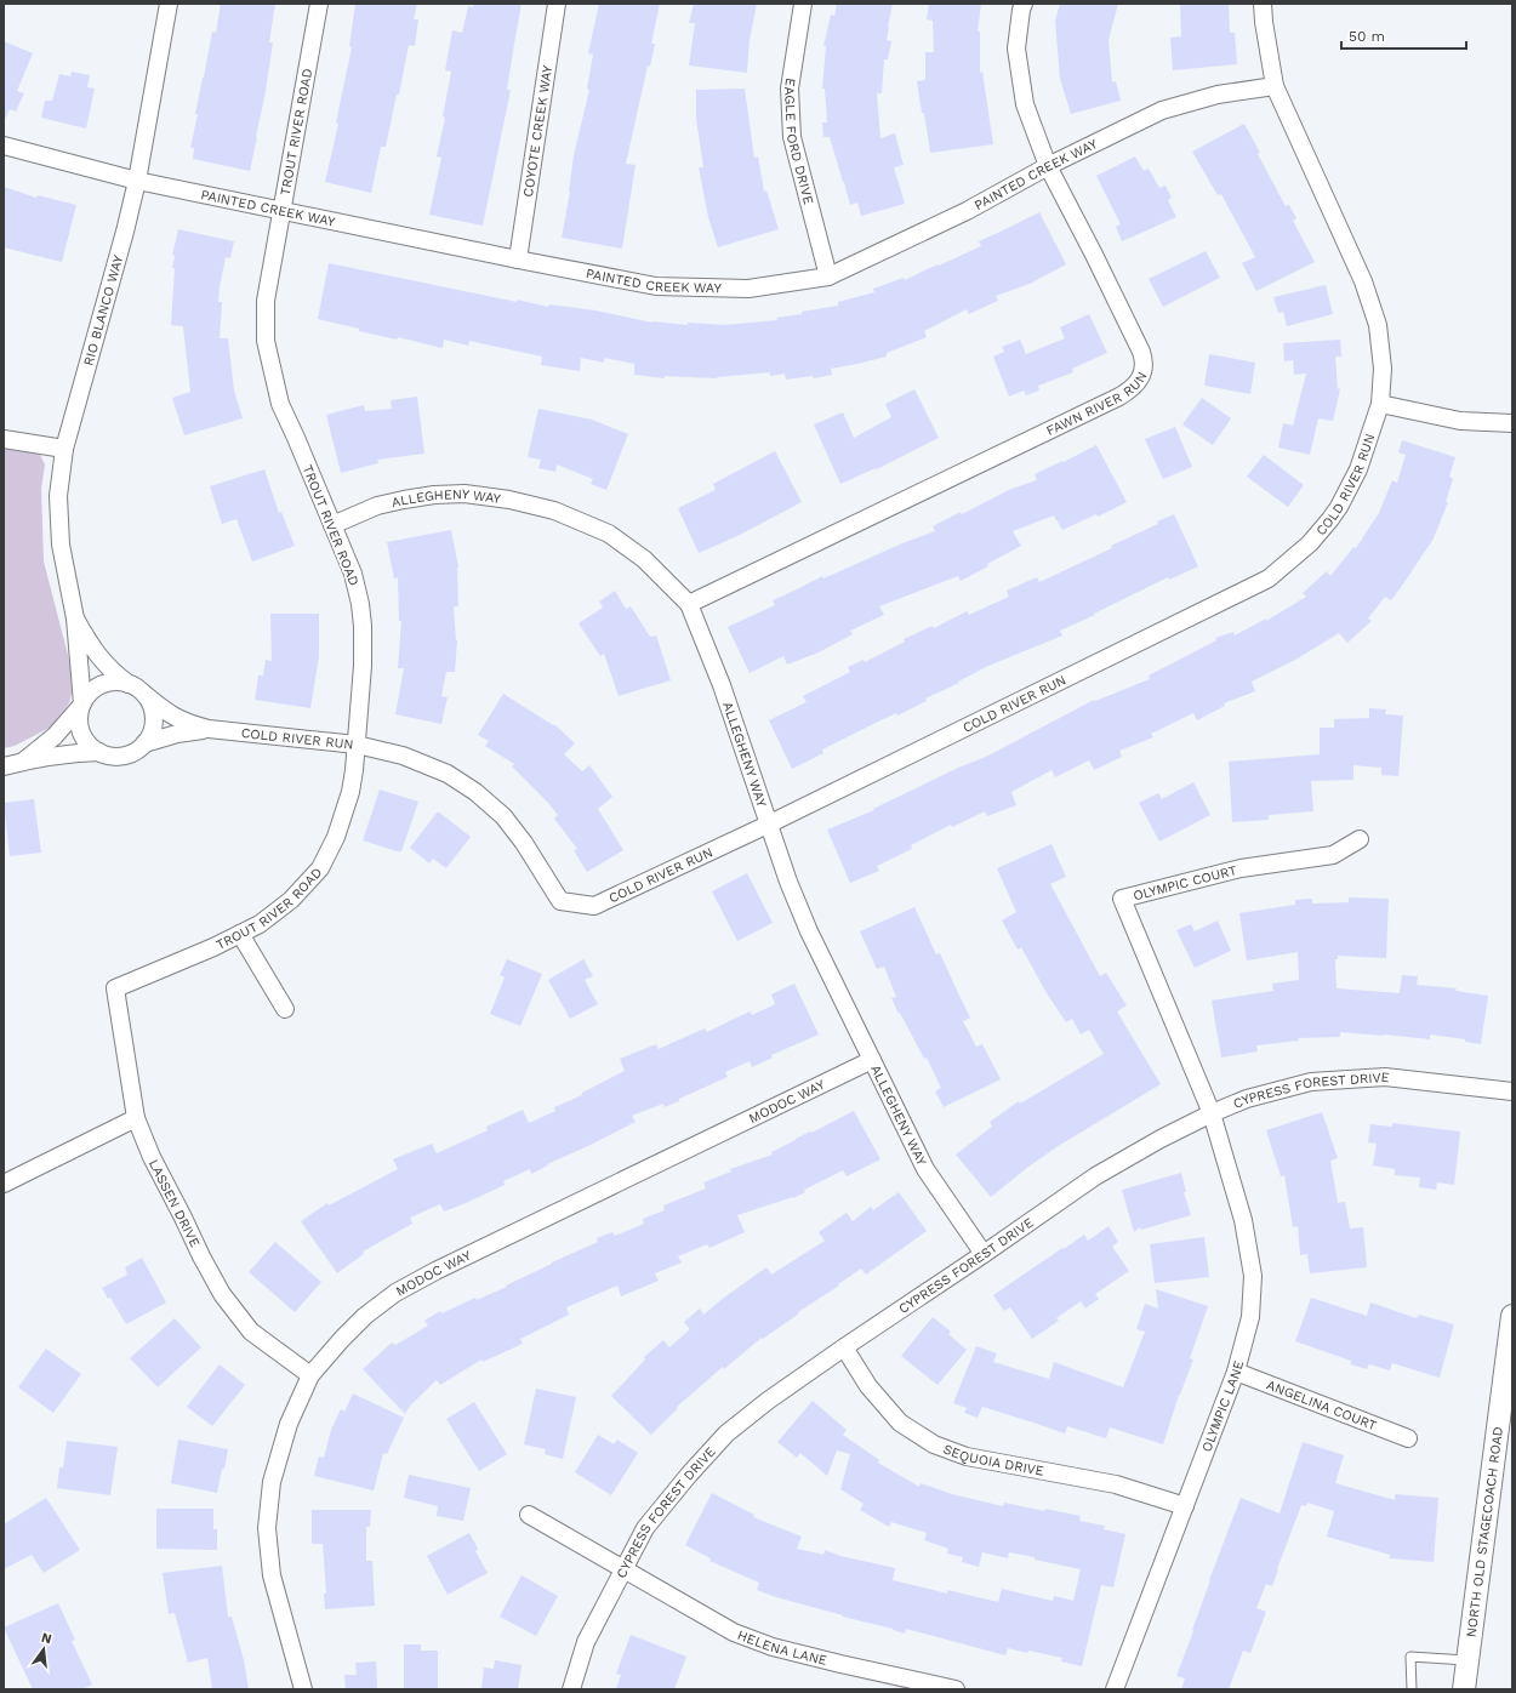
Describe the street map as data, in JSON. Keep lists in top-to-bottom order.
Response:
{
  "streets": {
    "street": [
      "TROUT RIVER ROAD",
      "COYOTE CREEK WAY",
      "EAGLE FORD DRIVE",
      "PAINTED CREEK WAY",
      "RIO BLANCO WAY",
      "FAWN RIVER RUN",
      "COLD RIVER RUN",
      "ALLEGHENY WAY",
      "OLYMPIC COURT",
      "CYPRESS FOREST DRIVE",
      "MODOC WAY",
      "LASSEN DRIVE",
      "ANGELINA COURT",
      "OLYMPIC LANE",
      "SEQUOIA DRIVE",
      "NORTH OLD STAGECOACH ROAD",
      "HELENA LANE"
    ]
  },
  "crossings": [
    ["TROUT RIVER ROAD", "PAINTED CREEK WAY"],
    ["TROUT RIVER ROAD", "COLD RIVER RUN"],
    ["TROUT RIVER ROAD", "ALLEGHENY WAY"],
    ["TROUT RIVER ROAD", "LASSEN DRIVE"],
    ["COYOTE CREEK WAY", "PAINTED CREEK WAY"],
    ["EAGLE FORD DRIVE", "PAINTED CREEK WAY"],
    ["PAINTED CREEK WAY", "RIO BLANCO WAY"],
    ["PAINTED CREEK WAY", "FAWN RIVER RUN"],
    ["PAINTED CREEK WAY", "COLD RIVER RUN"],
    ["RIO BLANCO WAY", "COLD RIVER RUN"],
    ["FAWN RIVER RUN", "ALLEGHENY WAY"],
    ["COLD RIVER RUN", "ALLEGHENY WAY"],
    ["ALLEGHENY WAY", "CYPRESS FOREST DRIVE"],
    ["ALLEGHENY WAY", "MODOC WAY"],
    ["OLYMPIC COURT", "CYPRESS FOREST DRIVE"],
    ["OLYMPIC COURT", "OLYMPIC LANE"],
    ["CYPRESS FOREST DRIVE", "OLYMPIC LANE"],
    ["CYPRESS FOREST DRIVE", "SEQUOIA DRIVE"],
    ["CYPRESS FOREST DRIVE", "HELENA LANE"],
    ["MODOC WAY", "LASSEN DRIVE"],
    ["ANGELINA COURT", "OLYMPIC LANE"],
    ["OLYMPIC LANE", "SEQUOIA DRIVE"]
  ],
  "scale_bar": "50 m",
  "north": "top"
}
